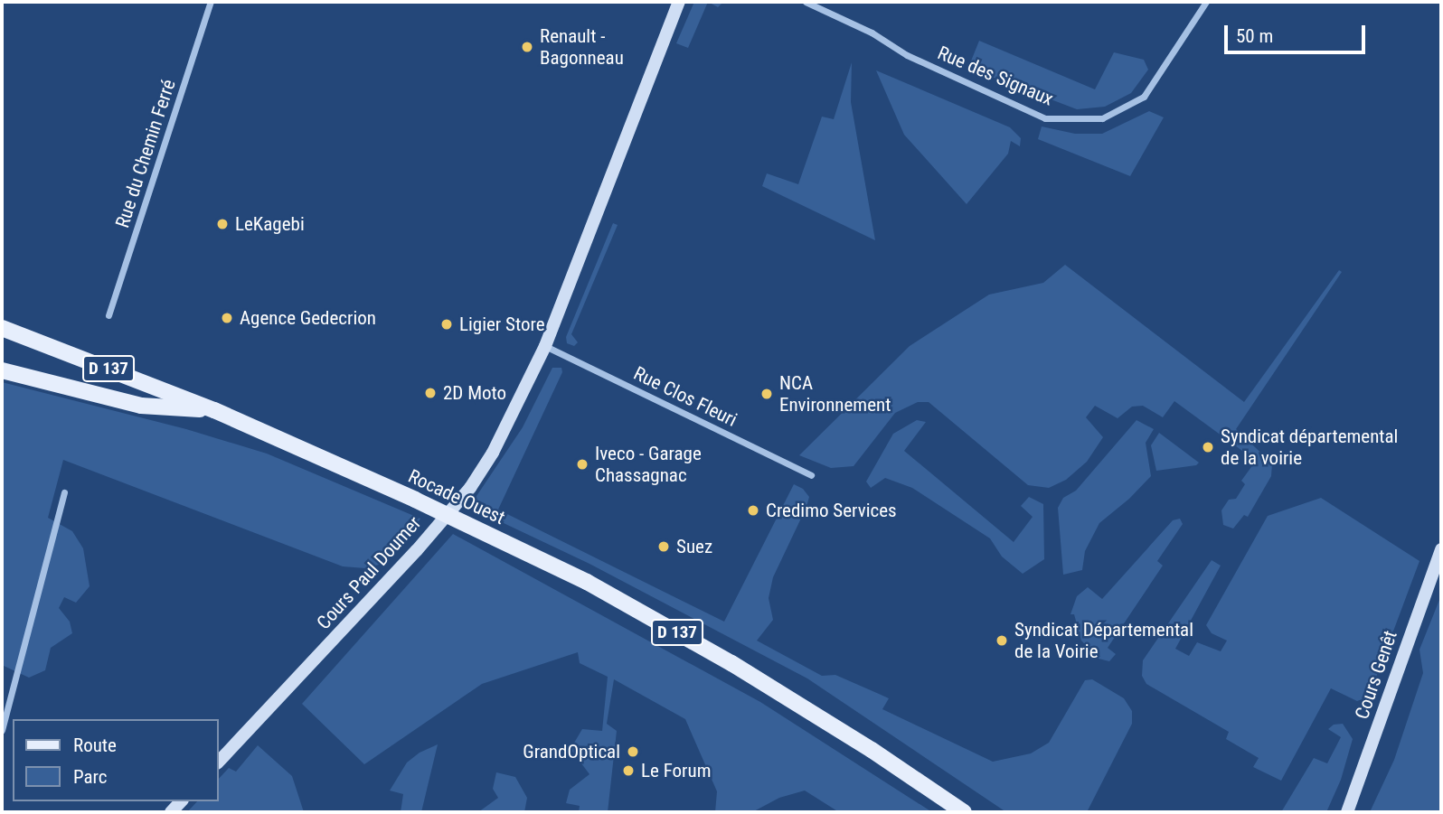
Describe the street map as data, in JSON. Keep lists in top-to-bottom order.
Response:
{
  "streets": {
    "main road": ["D 137", "Rocade Ouest"],
    "street": [
      "Rue des Signaux",
      "Rue du Chemin Ferré",
      "Rue Clos Fleuri",
      "Cours Paul Doumer",
      "Cours Genêt"
    ]
  },
  "crossings": [
    ["D 137", "Rocade Ouest"],
    ["Rue Clos Fleuri", "Cours Paul Doumer"]
  ],
  "places": [
    "Renault - Bagonneau",
    "LeKagebi",
    "Agence Gedecrion",
    "Ligier Store",
    "2D Moto",
    "NCA Environnement",
    "Syndicat départemental de la voirie",
    "Iveco - Garage Chassagnac",
    "Credimo Services",
    "Suez",
    "Syndicat Départemental de la Voirie",
    "GrandOptical",
    "Le Forum"
  ],
  "legend": ["Route", "Parc"],
  "scale_bar": "50 m"
}
